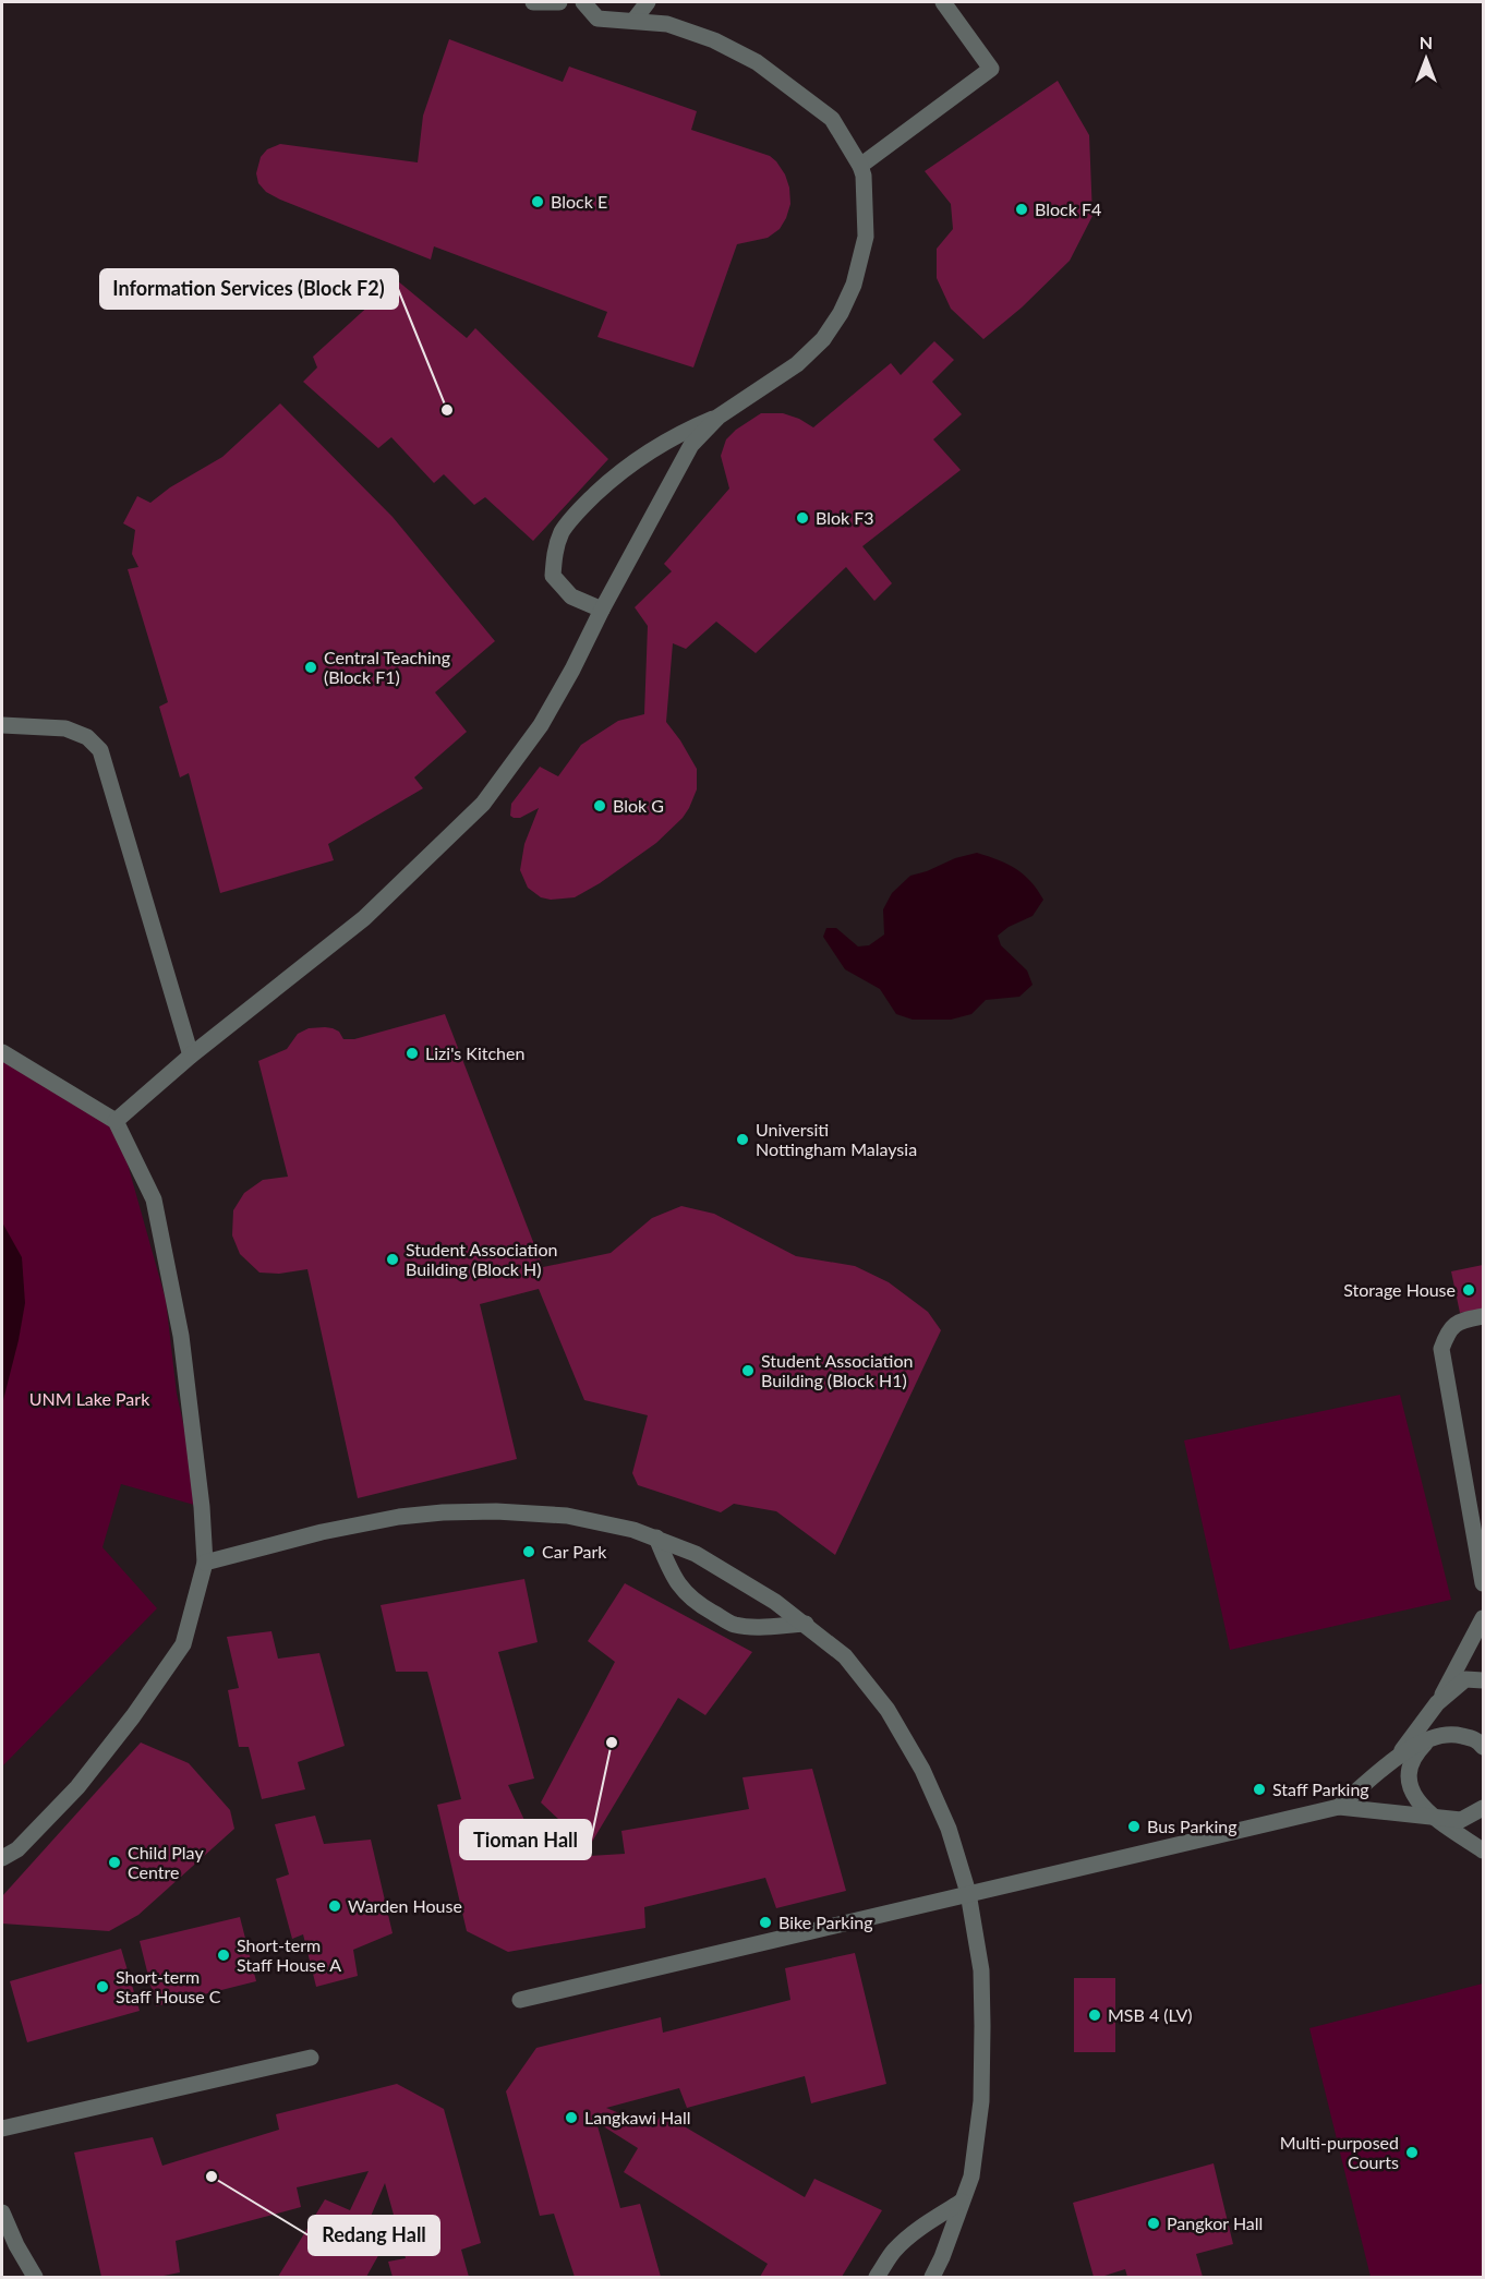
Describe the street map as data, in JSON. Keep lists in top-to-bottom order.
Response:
{
  "parks": ["UNM Lake Park"],
  "places": [
    "Block E",
    "Block F4",
    "Information Services (Block F2)",
    "Blok F3",
    "Central Teaching (Block F1)",
    "Blok G",
    "Lizi's Kitchen",
    "Universiti Nottingham Malaysia",
    "Student Association Building (Block H)",
    "Storage House",
    "Student Association Building (Block H1)",
    "Car Park",
    "Tioman Hall",
    "Staff Parking",
    "Bus Parking",
    "Child Play Centre",
    "Warden House",
    "Bike Parking",
    "Short-term Staff House A",
    "Short-term Staff House C",
    "MSB 4 (LV)",
    "Langkawi Hall",
    "Multi-purposed Courts",
    "Redang Hall",
    "Pangkor Hall"
  ],
  "north": "top"
}
